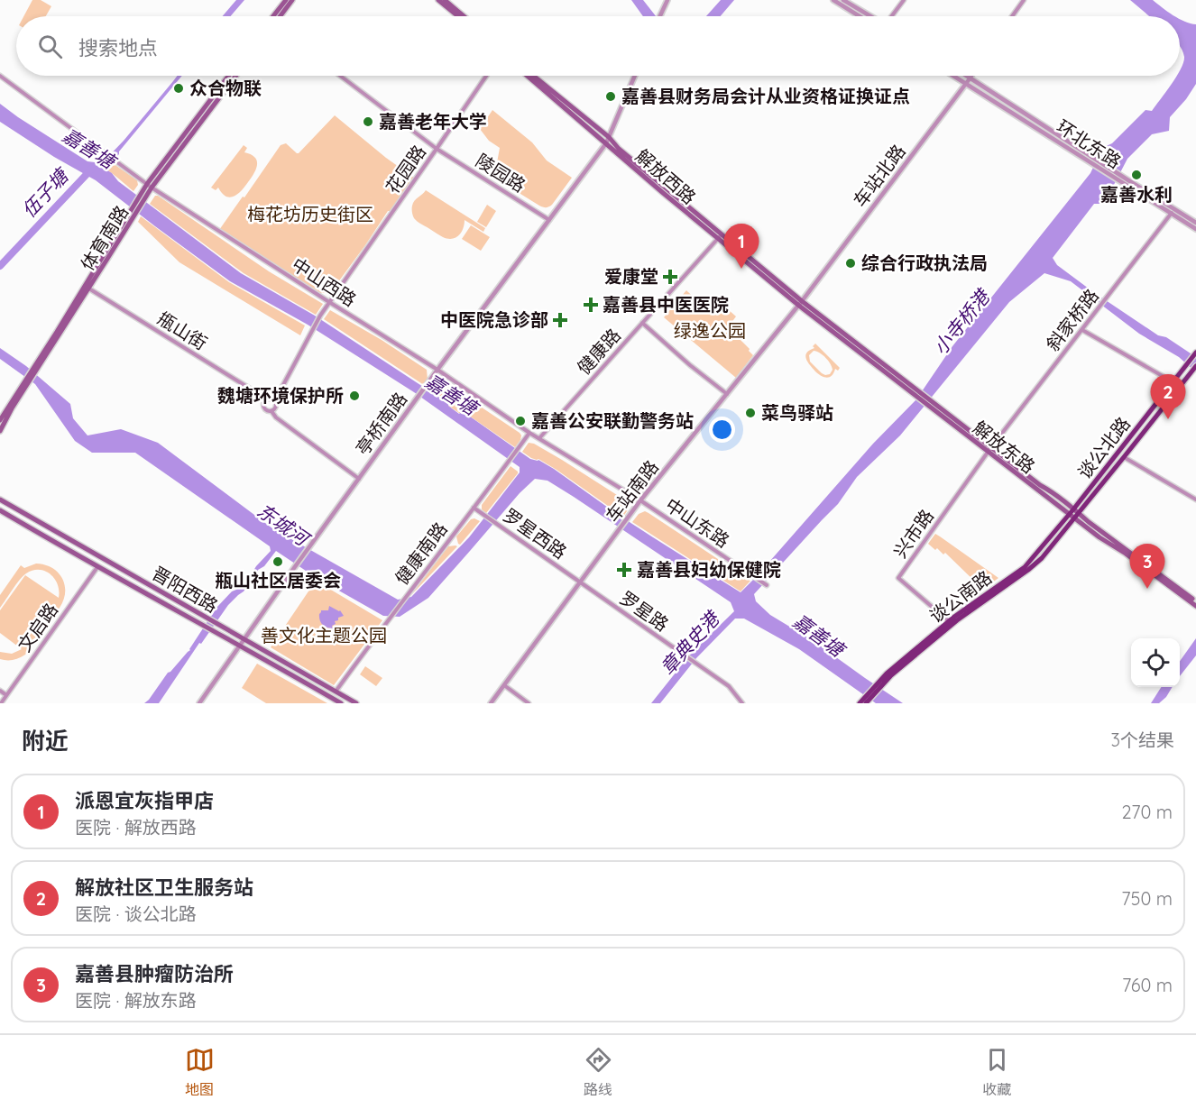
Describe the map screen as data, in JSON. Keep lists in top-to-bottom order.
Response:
{
  "streets": {
    "main road": [
      "解放西路",
      "体育南路",
      "解放东路",
      "谈公北路",
      "晋阳西路",
      "谈公南路"
    ],
    "street": [
      "环北东路",
      "花园路",
      "陵园路",
      "车站北路",
      "中山西路",
      "斜家桥路",
      "甁山街",
      "健康路",
      "亭桥南路",
      "车站南路",
      "中山东路",
      "罗星西路",
      "兴市路",
      "健康南路",
      "罗星路",
      "文启路"
    ]
  },
  "crossings": [
    ["环北东路", "车站北路"],
    ["环北东路", "斜家桥路"],
    ["花园路", "陵园路"],
    ["花园路", "中山西路"],
    ["花园路", "甁山街"],
    ["陵园路", "亭桥南路"],
    ["车站北路", "解放西路"],
    ["车站北路", "解放东路"],
    ["车站北路", "车站南路"],
    ["解放西路", "健康路"],
    ["解放西路", "亭桥南路"],
    ["解放西路", "解放东路"],
    ["解放西路", "车站南路"],
    ["体育南路", "中山西路"],
    ["体育南路", "甁山街"],
    ["中山西路", "健康路"],
    ["中山西路", "亭桥南路"],
    ["中山西路", "车站南路"],
    ["中山西路", "中山东路"],
    ["中山西路", "健康南路"],
    ["斜家桥路", "解放东路"],
    ["斜家桥路", "兴市路"],
    ["亭桥南路", "晋阳西路"],
    ["解放东路", "谈公北路"],
    ["解放东路", "车站南路"],
    ["解放东路", "兴市路"],
    ["解放东路", "谈公南路"],
    ["谈公北路", "谈公南路"],
    ["车站南路", "中山东路"],
    ["车站南路", "罗星西路"],
    ["车站南路", "罗星路"],
    ["罗星西路", "健康南路"],
    ["罗星西路", "罗星路"],
    ["兴市路", "谈公南路"],
    ["健康南路", "晋阳西路"],
    ["晋阳西路", "文启路"]
  ],
  "water": [
    "嘉善塘",
    "伍子塘",
    "小寺桥港",
    "东城河",
    "章典史港"
  ],
  "parks": ["梅花坊历史街区", "绿逸公园", "善文化主题公园"],
  "places": {
    "other": [
      "众合物联",
      "嘉善县财务局会计从业资格证换证点",
      "嘉善老年大学",
      "嘉善水利",
      "综合行政执法局",
      "魏塘环境保护所",
      "菜鸟驿站",
      "嘉善公安联勤警务站",
      "瓶山社区居委会"
    ],
    "health": [
      "爱康堂",
      "嘉善县中医医院",
      "中医院急诊部",
      "嘉善县妇幼保健院"
    ]
  },
  "page": {
    "search": "搜索地点",
    "pins": ["1", "2", "3"],
    "heading": ["附近", "3个结果"],
    "list": [
      {
        "mark": "1",
        "name": "派恩宜灰指甲店",
        "note": "医院 · 解放西路",
        "value": "270 m"
      },
      {
        "mark": "2",
        "name": "解放社区卫生服务站",
        "note": "医院 · 谈公北路",
        "value": "750 m"
      },
      {
        "mark": "3",
        "name": "嘉善县肿瘤防治所",
        "note": "医院 · 解放东路",
        "value": "760 m"
      }
    ],
    "nav": ["地图", "路线", "收藏"]
  }
}
